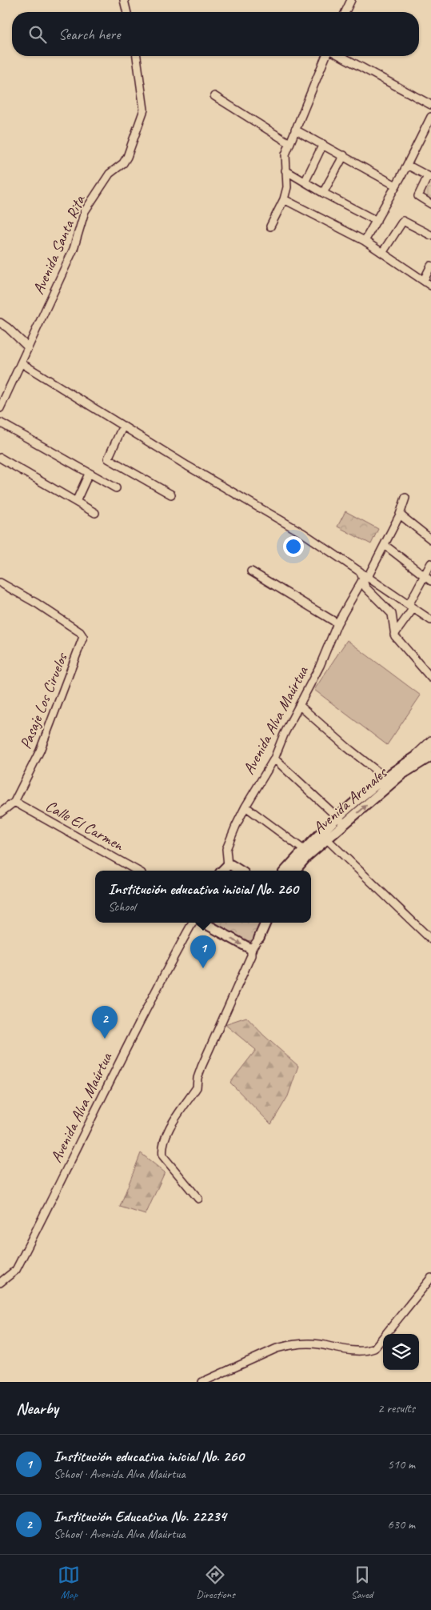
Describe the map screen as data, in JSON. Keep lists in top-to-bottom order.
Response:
{
  "streets": {
    "main road": ["Avenida Arenales"],
    "street": [
      "Avenida Santa Rita",
      "Pasaje Los Ciruelos",
      "Avenida Alva Maúrtua",
      "Calle El Carmen"
    ]
  },
  "crossings": [
    ["Pasaje Los Ciruelos", "Calle El Carmen"]
  ],
  "page": {
    "search": "Search here",
    "popup": ["Institución educativa inicial No. 260", "School"],
    "pins": ["1", "2"],
    "heading": ["Nearby", "2 results"],
    "list": [
      {
        "mark": "1",
        "name": "Institución educativa inicial No. 260",
        "note": "School · Avenida Alva Maúrtua",
        "value": "510 m"
      },
      {
        "mark": "2",
        "name": "Institución Educativa No. 22234",
        "note": "School · Avenida Alva Maúrtua",
        "value": "630 m"
      }
    ],
    "nav": ["Map", "Directions", "Saved"]
  }
}
